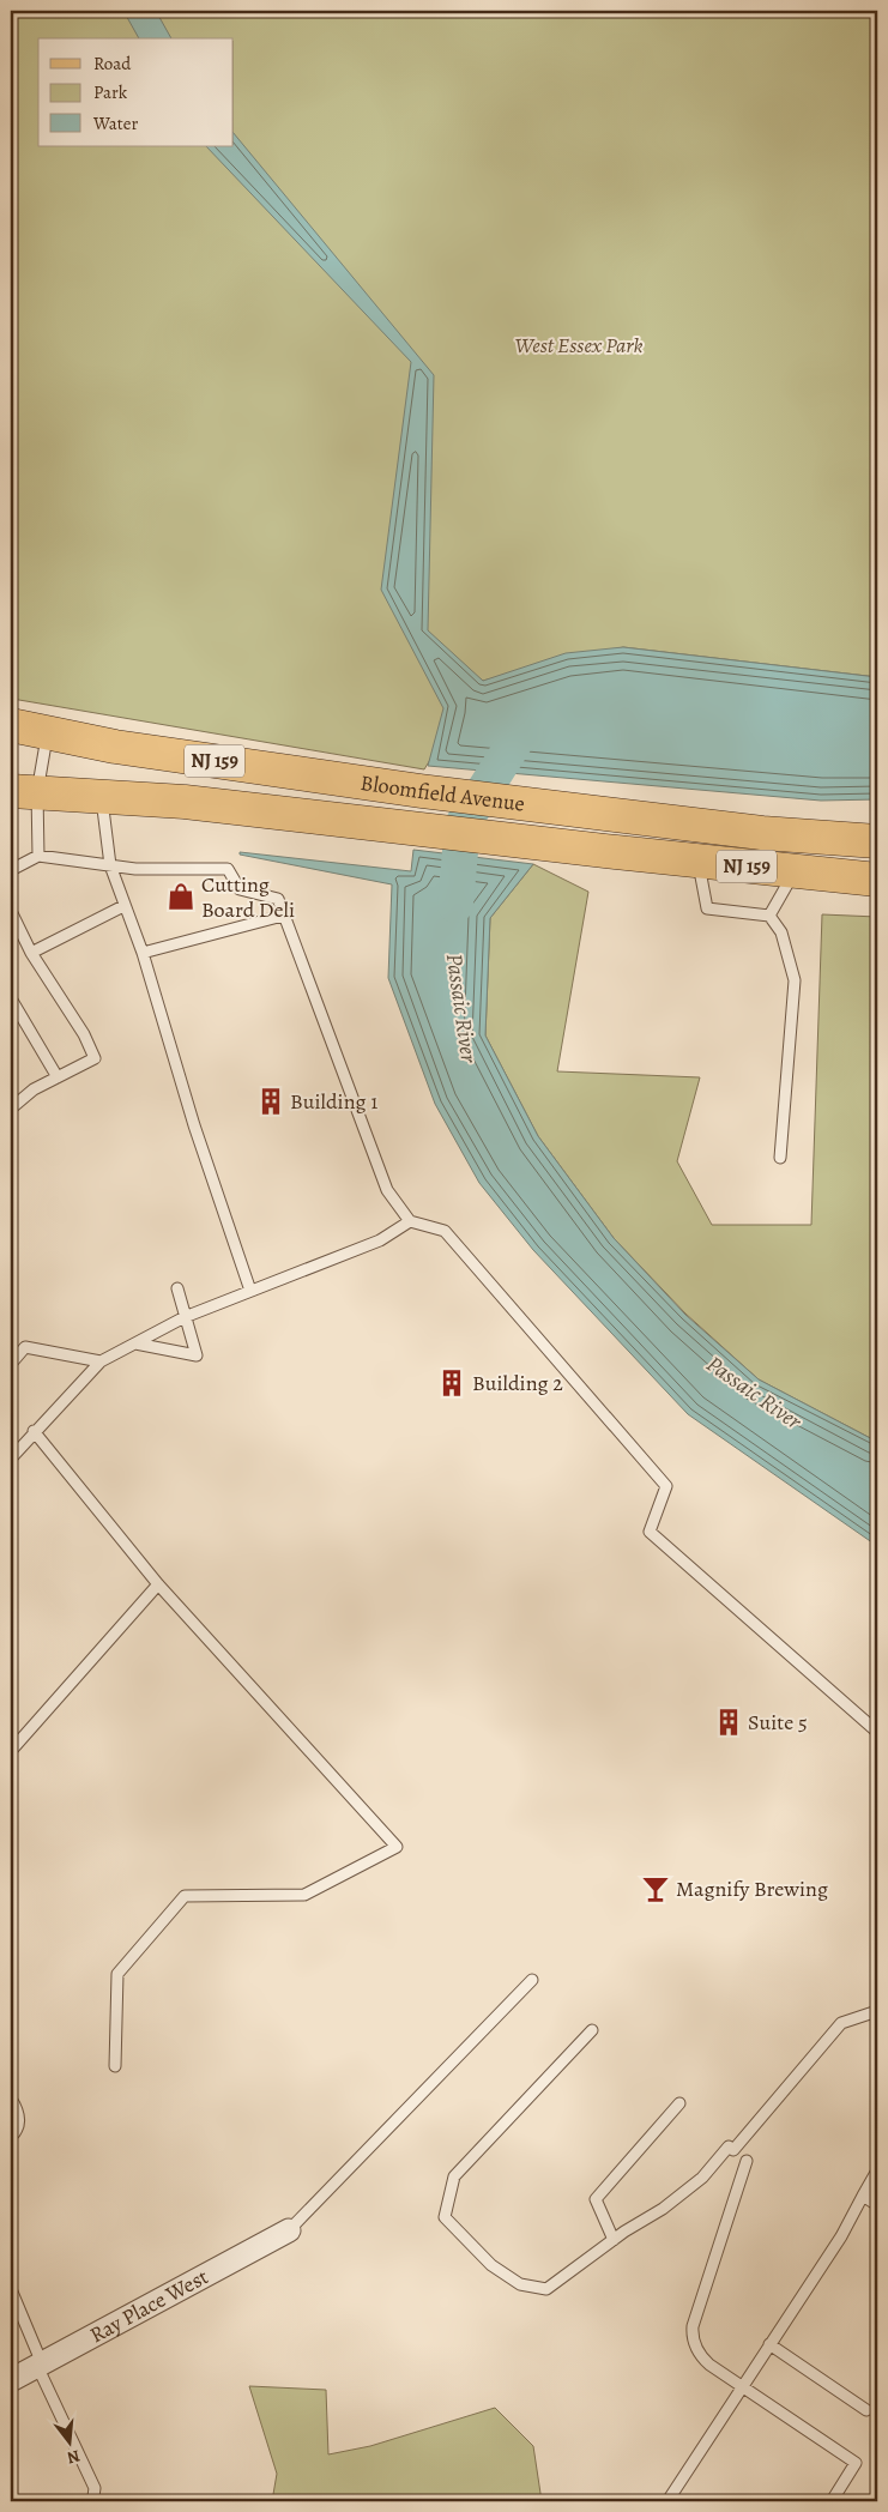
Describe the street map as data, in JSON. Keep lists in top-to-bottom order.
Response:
{
  "streets": {
    "main road": ["NJ 159", "Bloomfield Avenue"],
    "street": ["Ray Place West"]
  },
  "water": ["Passaic River"],
  "parks": ["West Essex Park"],
  "places": {
    "shop": ["Cutting Board Deli"],
    "building": ["Building 1", "Building 2", "Suite 5"],
    "bar": ["Magnify Brewing"]
  },
  "legend": ["Road", "Park", "Water"],
  "north": "bottom"
}
